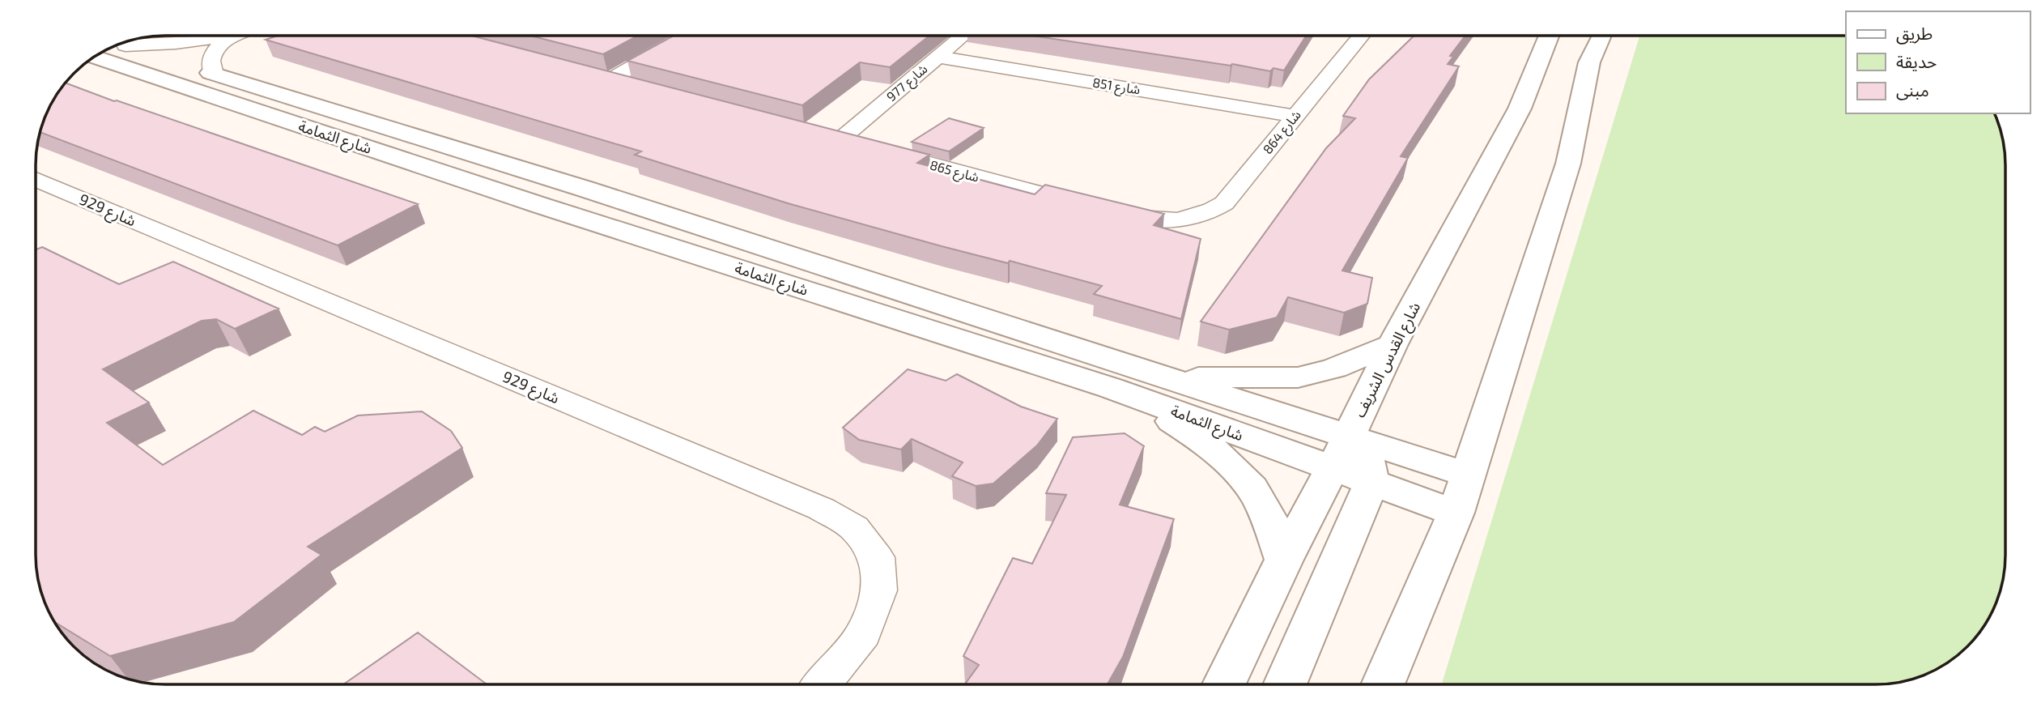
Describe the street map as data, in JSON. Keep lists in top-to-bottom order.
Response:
{
  "streets": {
    "street": [
      "شارع 977",
      "شارع 851",
      "شارع 864",
      "شارع الثمامة",
      "شارع 865",
      "شارع 929",
      "شارع القدس الشريف"
    ]
  },
  "crossings": [
    ["شارع 977", "شارع 851"],
    ["شارع 977", "شارع 865"],
    ["شارع 851", "شارع 864"],
    ["شارع 864", "شارع 865"],
    ["شارع الثمامة", "شارع القدس الشريف"]
  ],
  "legend": ["طريق", "حديقة", "مبنى"]
}
